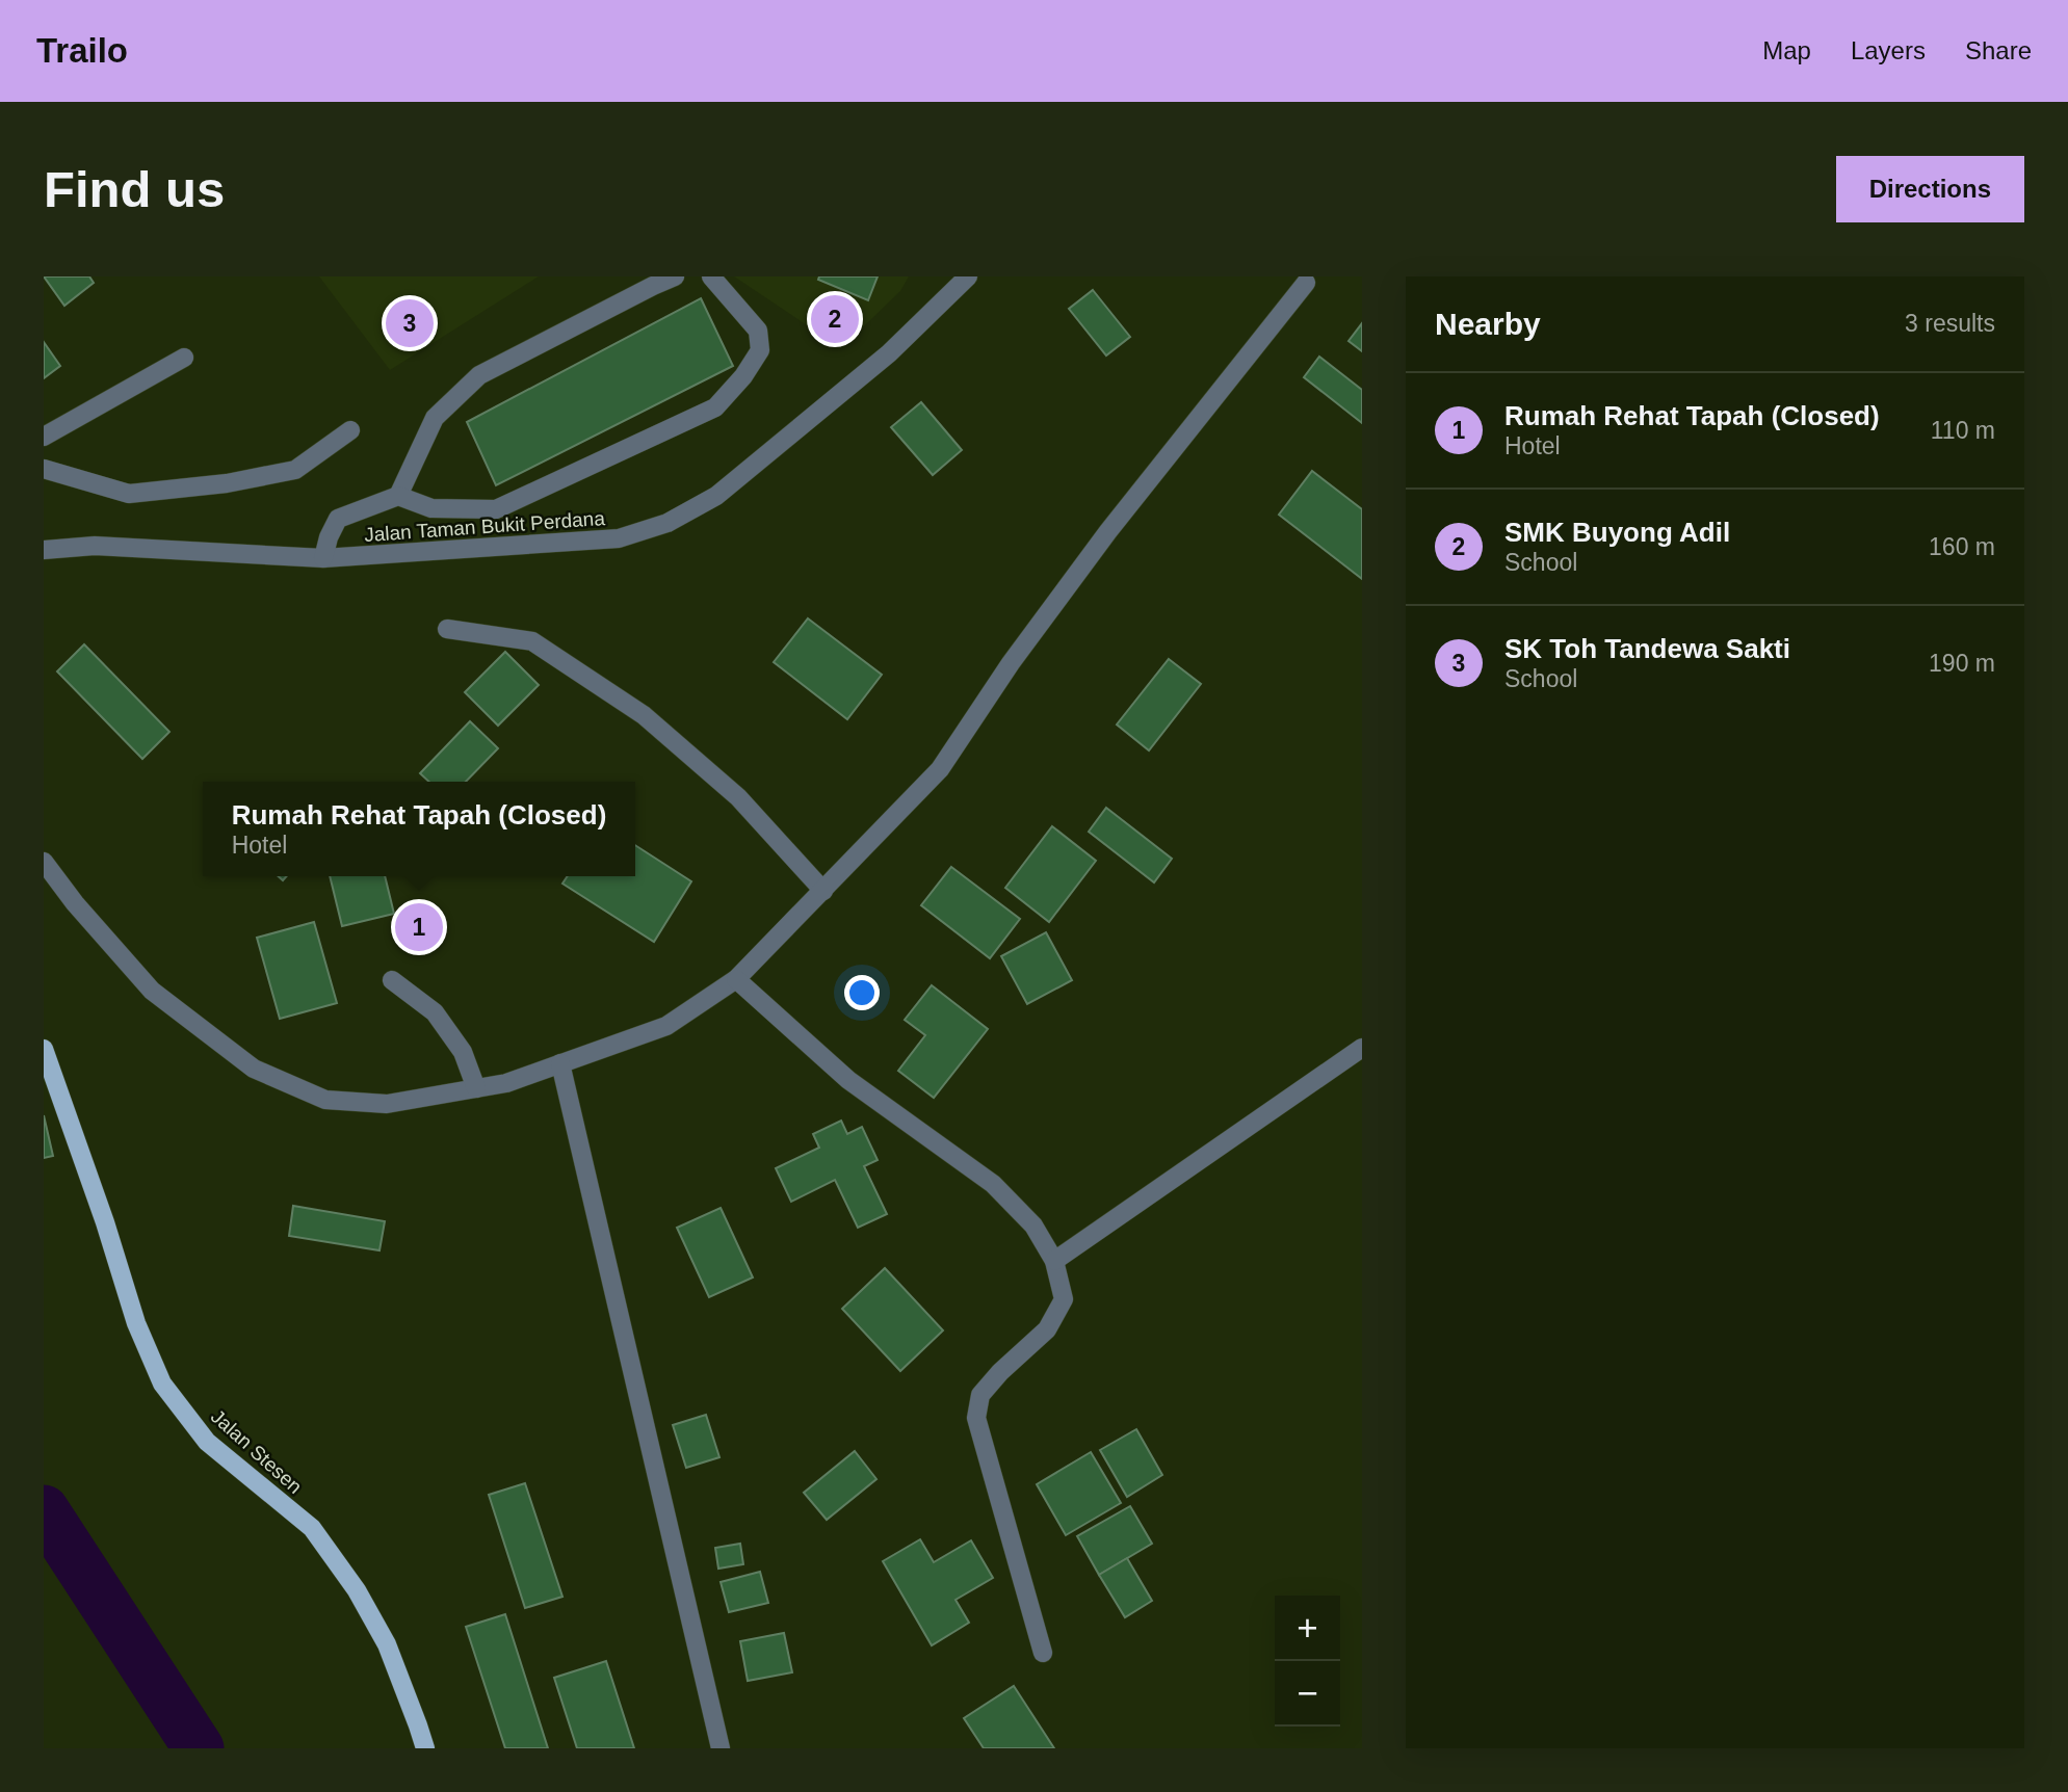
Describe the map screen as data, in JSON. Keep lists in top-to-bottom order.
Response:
{
  "streets": {
    "main road": ["Jalan Stesen"],
    "street": ["Jalan Taman Bukit Perdana"]
  },
  "page": {
    "header": "Trailo",
    "nav": ["Map", "Layers", "Share"],
    "buttons": "Directions",
    "title": "Find us",
    "heading": ["Nearby", "3 results"],
    "pins": ["2", "3", "1"],
    "list": [
      {
        "mark": "1",
        "name": "Rumah Rehat Tapah (Closed)",
        "note": "Hotel",
        "value": "110 m"
      },
      {
        "mark": "2",
        "name": "SMK Buyong Adil",
        "note": "School",
        "value": "160 m"
      },
      {
        "mark": "3",
        "name": "SK Toh Tandewa Sakti",
        "note": "School",
        "value": "190 m"
      }
    ],
    "popup": ["Rumah Rehat Tapah (Closed)", "Hotel"],
    "map_buttons": ["+", "−"]
  }
}
